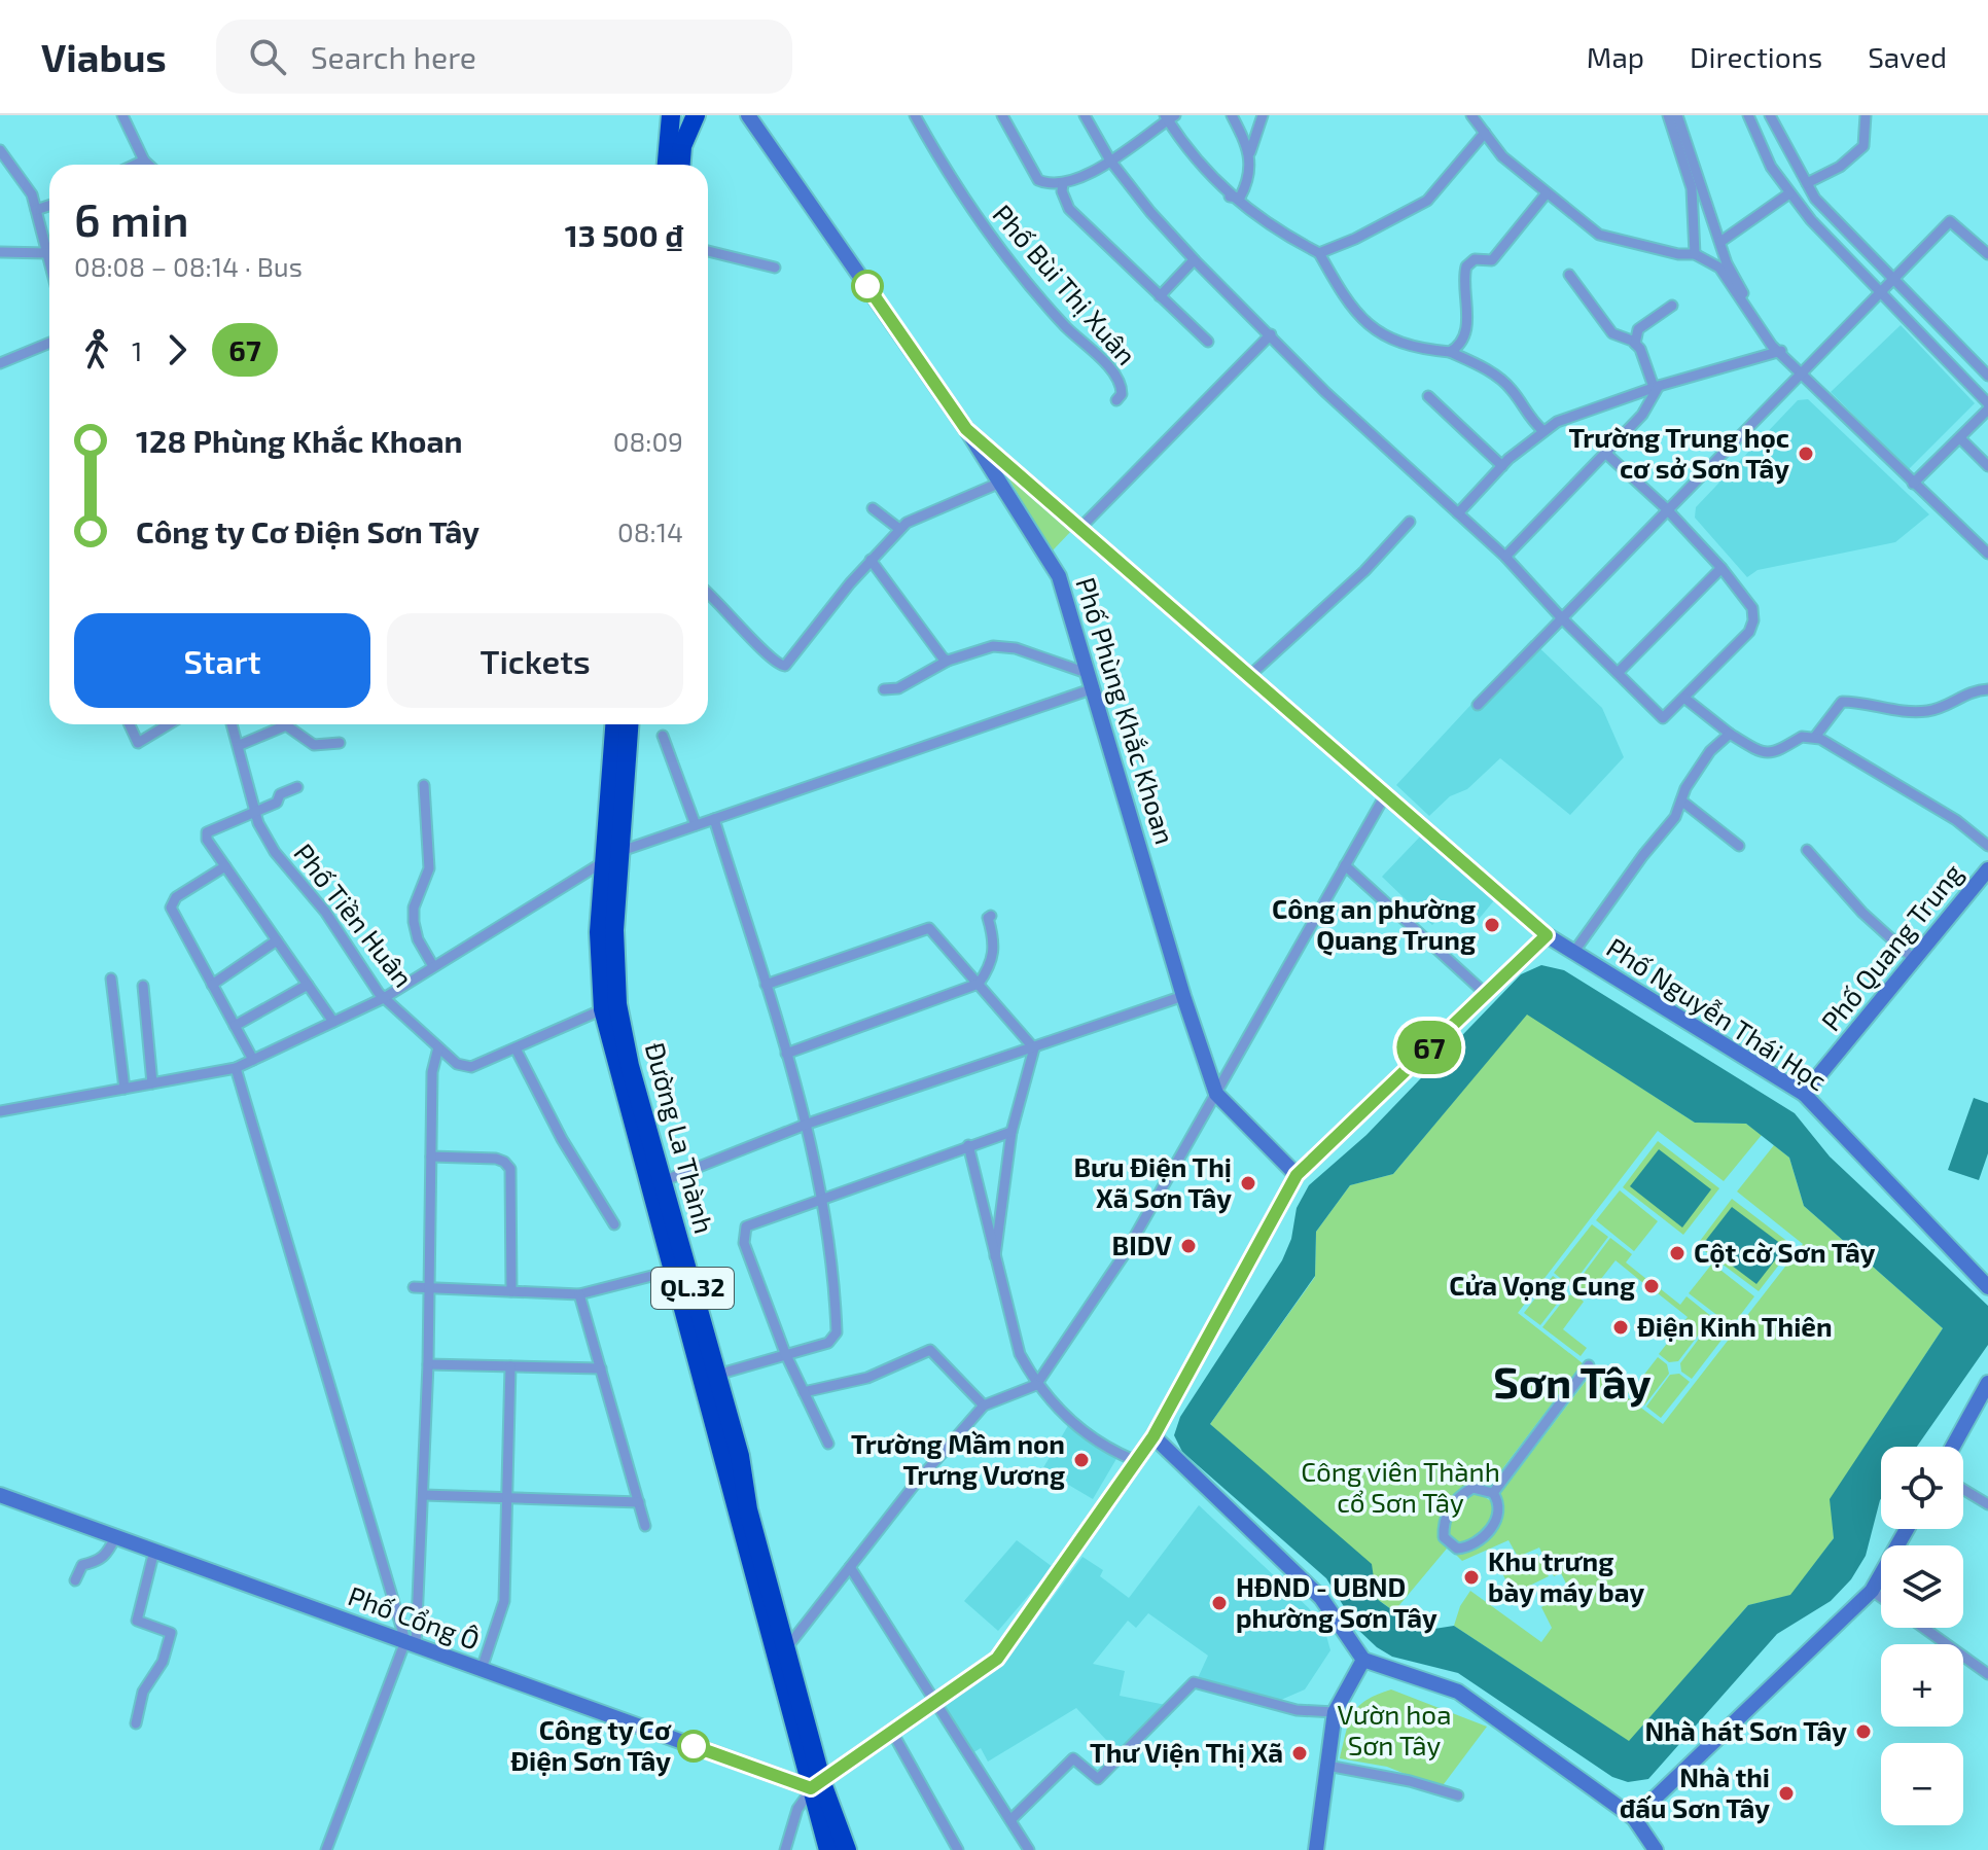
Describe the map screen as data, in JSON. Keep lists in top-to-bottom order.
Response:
{
  "streets": {
    "highway": ["Đường La Thành", "QL.32"],
    "main road": [
      "Phố Phùng Khắc Khoan",
      "Phố Quang Trung",
      "Phố Nguyễn Thái Học",
      "Phố Cổng Ô"
    ],
    "street": ["Phố Bùi Thị Xuân", "Phố Tiền Huân"]
  },
  "crossings": [
    ["Phố Phùng Khắc Khoan", "Phố Nguyễn Thái Học"],
    ["Phố Tiền Huân", "Đường La Thành"],
    ["Phố Quang Trung", "Phố Nguyễn Thái Học"],
    ["Đường La Thành", "Phố Cổng Ô"]
  ],
  "districts": ["Sơn Tây"],
  "parks": ["Công viên Thành cổ Sơn Tây", "Vườn hoa Sơn Tây"],
  "places": [
    "Trường Trung học cơ sở Sơn Tây",
    "Công an phường Quang Trung",
    "Bưu Điện Thị Xã Sơn Tây",
    "BIDV",
    "Cột cờ Sơn Tây",
    "Cửa Vọng Cung",
    "Điện Kinh Thiên",
    "Trường Mầm non Trưng Vương",
    "Khu trưng bày máy bay",
    "HĐND - UBND phường Sơn Tây",
    "Nhà hát Sơn Tây",
    "Công ty Cơ Điện Sơn Tây",
    "Thư Viện Thị Xã",
    "Nhà thi đấu Sơn Tây"
  ],
  "lines": ["bus line 67"],
  "page": {
    "header": "Viabus",
    "search": "Search here",
    "nav": ["Map", "Directions", "Saved"],
    "on_map": "67",
    "heading": ["6 min", "08:08 – 08:14 · Bus", "13 500 ₫"],
    "legs": ["1", "67"],
    "list": [
      {
        "name": "128 Phùng Khắc Khoan",
        "value": "08:09"
      },
      {
        "name": "Công ty Cơ Điện Sơn Tây",
        "value": "08:14"
      }
    ],
    "buttons": ["Start", "Tickets"],
    "map_buttons": ["+", "−"]
  }
}
